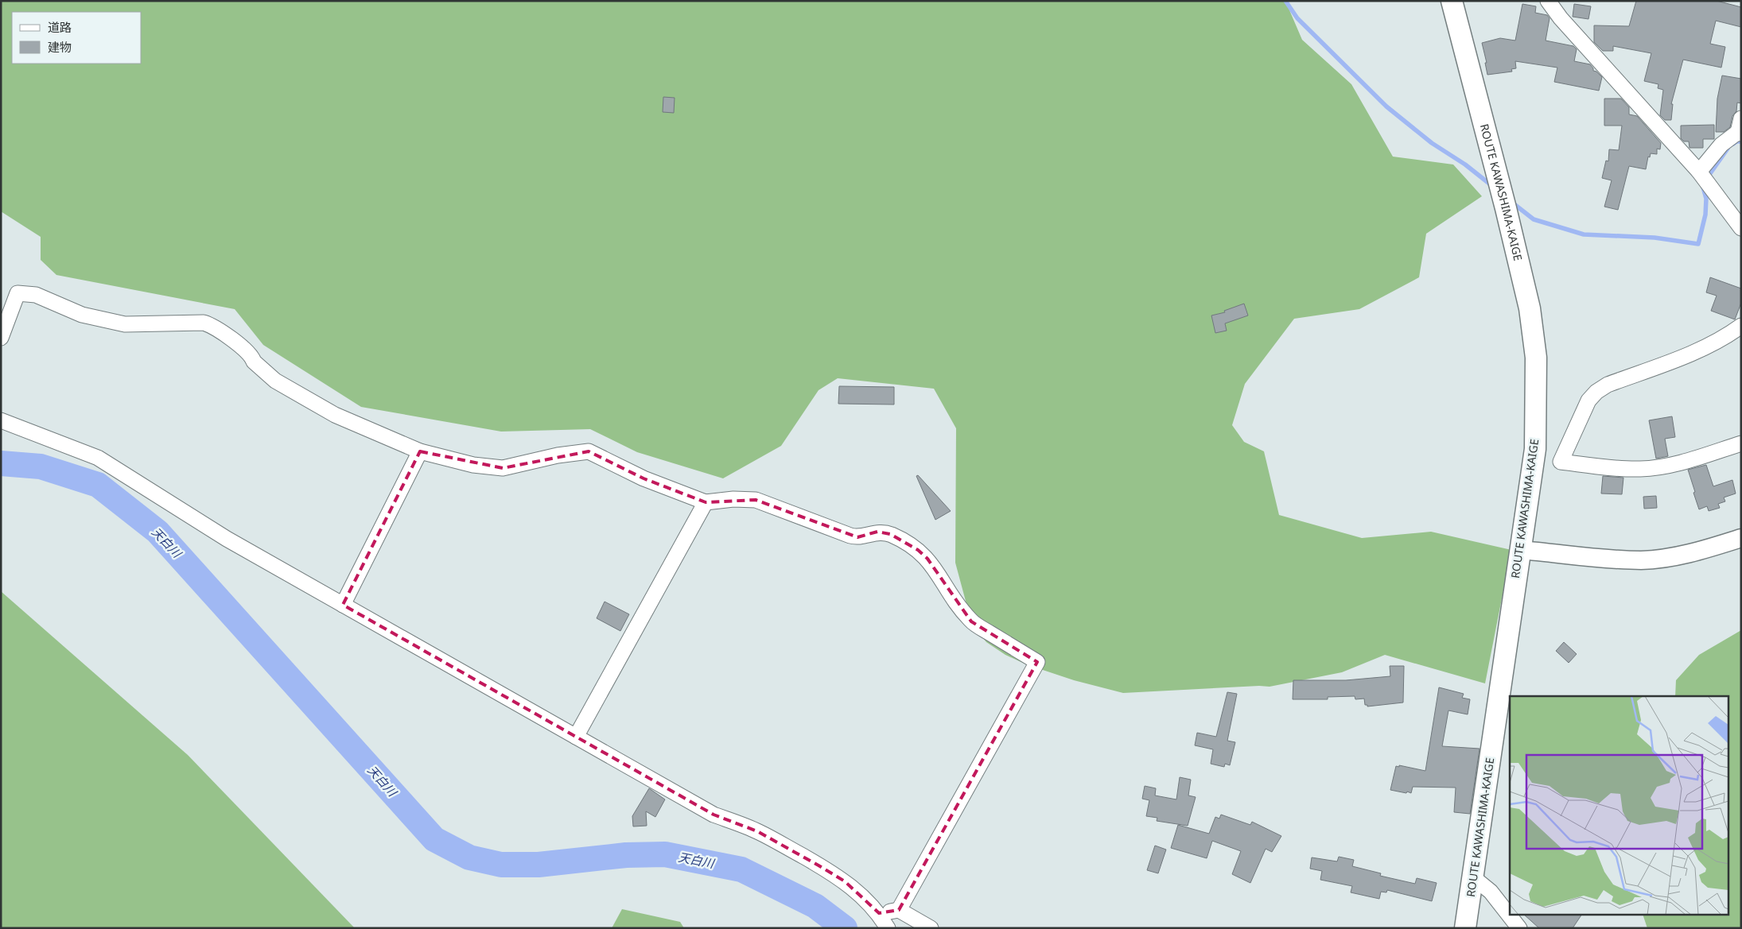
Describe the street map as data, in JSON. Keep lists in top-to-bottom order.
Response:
{
  "streets": {
    "main road": ["ROUTE KAWASHIMA-KAIGE"]
  },
  "water": ["天白川"],
  "legend": ["道路", "建物"]
}
